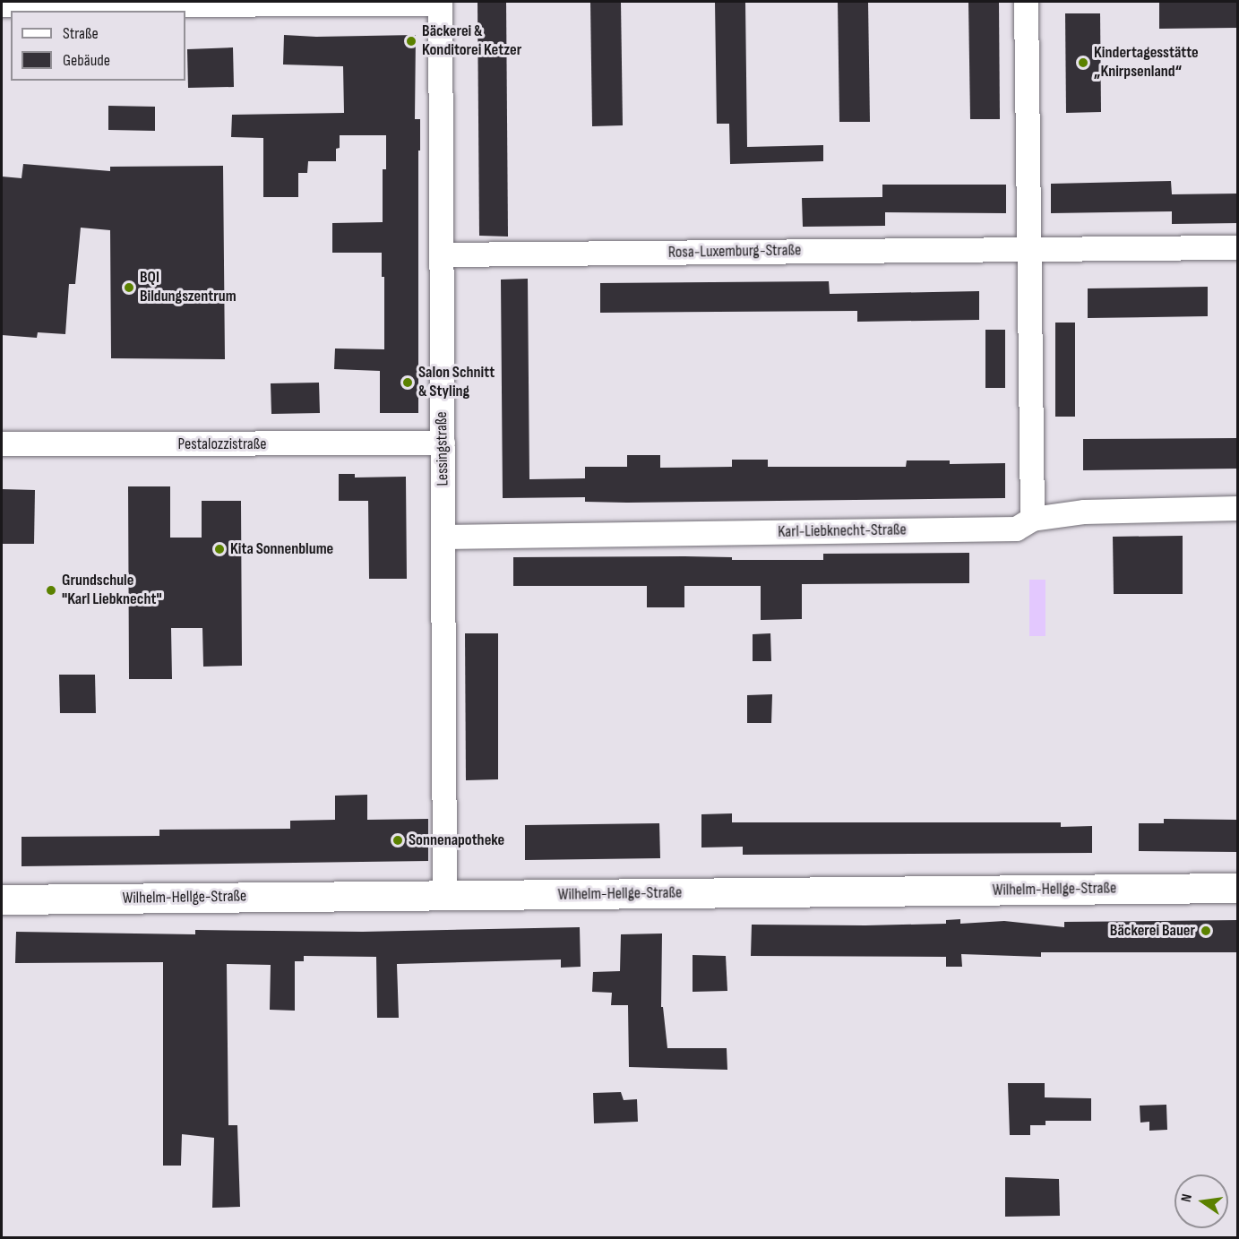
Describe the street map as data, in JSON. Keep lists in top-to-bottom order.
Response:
{
  "streets": {
    "main road": ["Wilhelm-Hellge-Straße"],
    "street": [
      "Rosa-Luxemburg-Straße",
      "Pestalozzistraße",
      "Lessingstraße",
      "Karl-Liebknecht-Straße"
    ]
  },
  "crossings": [
    ["Rosa-Luxemburg-Straße", "Lessingstraße"],
    ["Pestalozzistraße", "Lessingstraße"],
    ["Lessingstraße", "Karl-Liebknecht-Straße"],
    ["Lessingstraße", "Wilhelm-Hellge-Straße"]
  ],
  "places": [
    "Bäckerei & Konditorei Ketzer",
    "Kindertagesstätte „Knirpsenland“",
    "BQI Bildungszentrum",
    "Salon Schnitt & Styling",
    "Kita Sonnenblume",
    "Grundschule \"Karl Liebknecht\"",
    "Sonnenapotheke",
    "Bäckerei Bauer"
  ],
  "legend": ["Straße", "Gebäude"],
  "north": "left"
}
